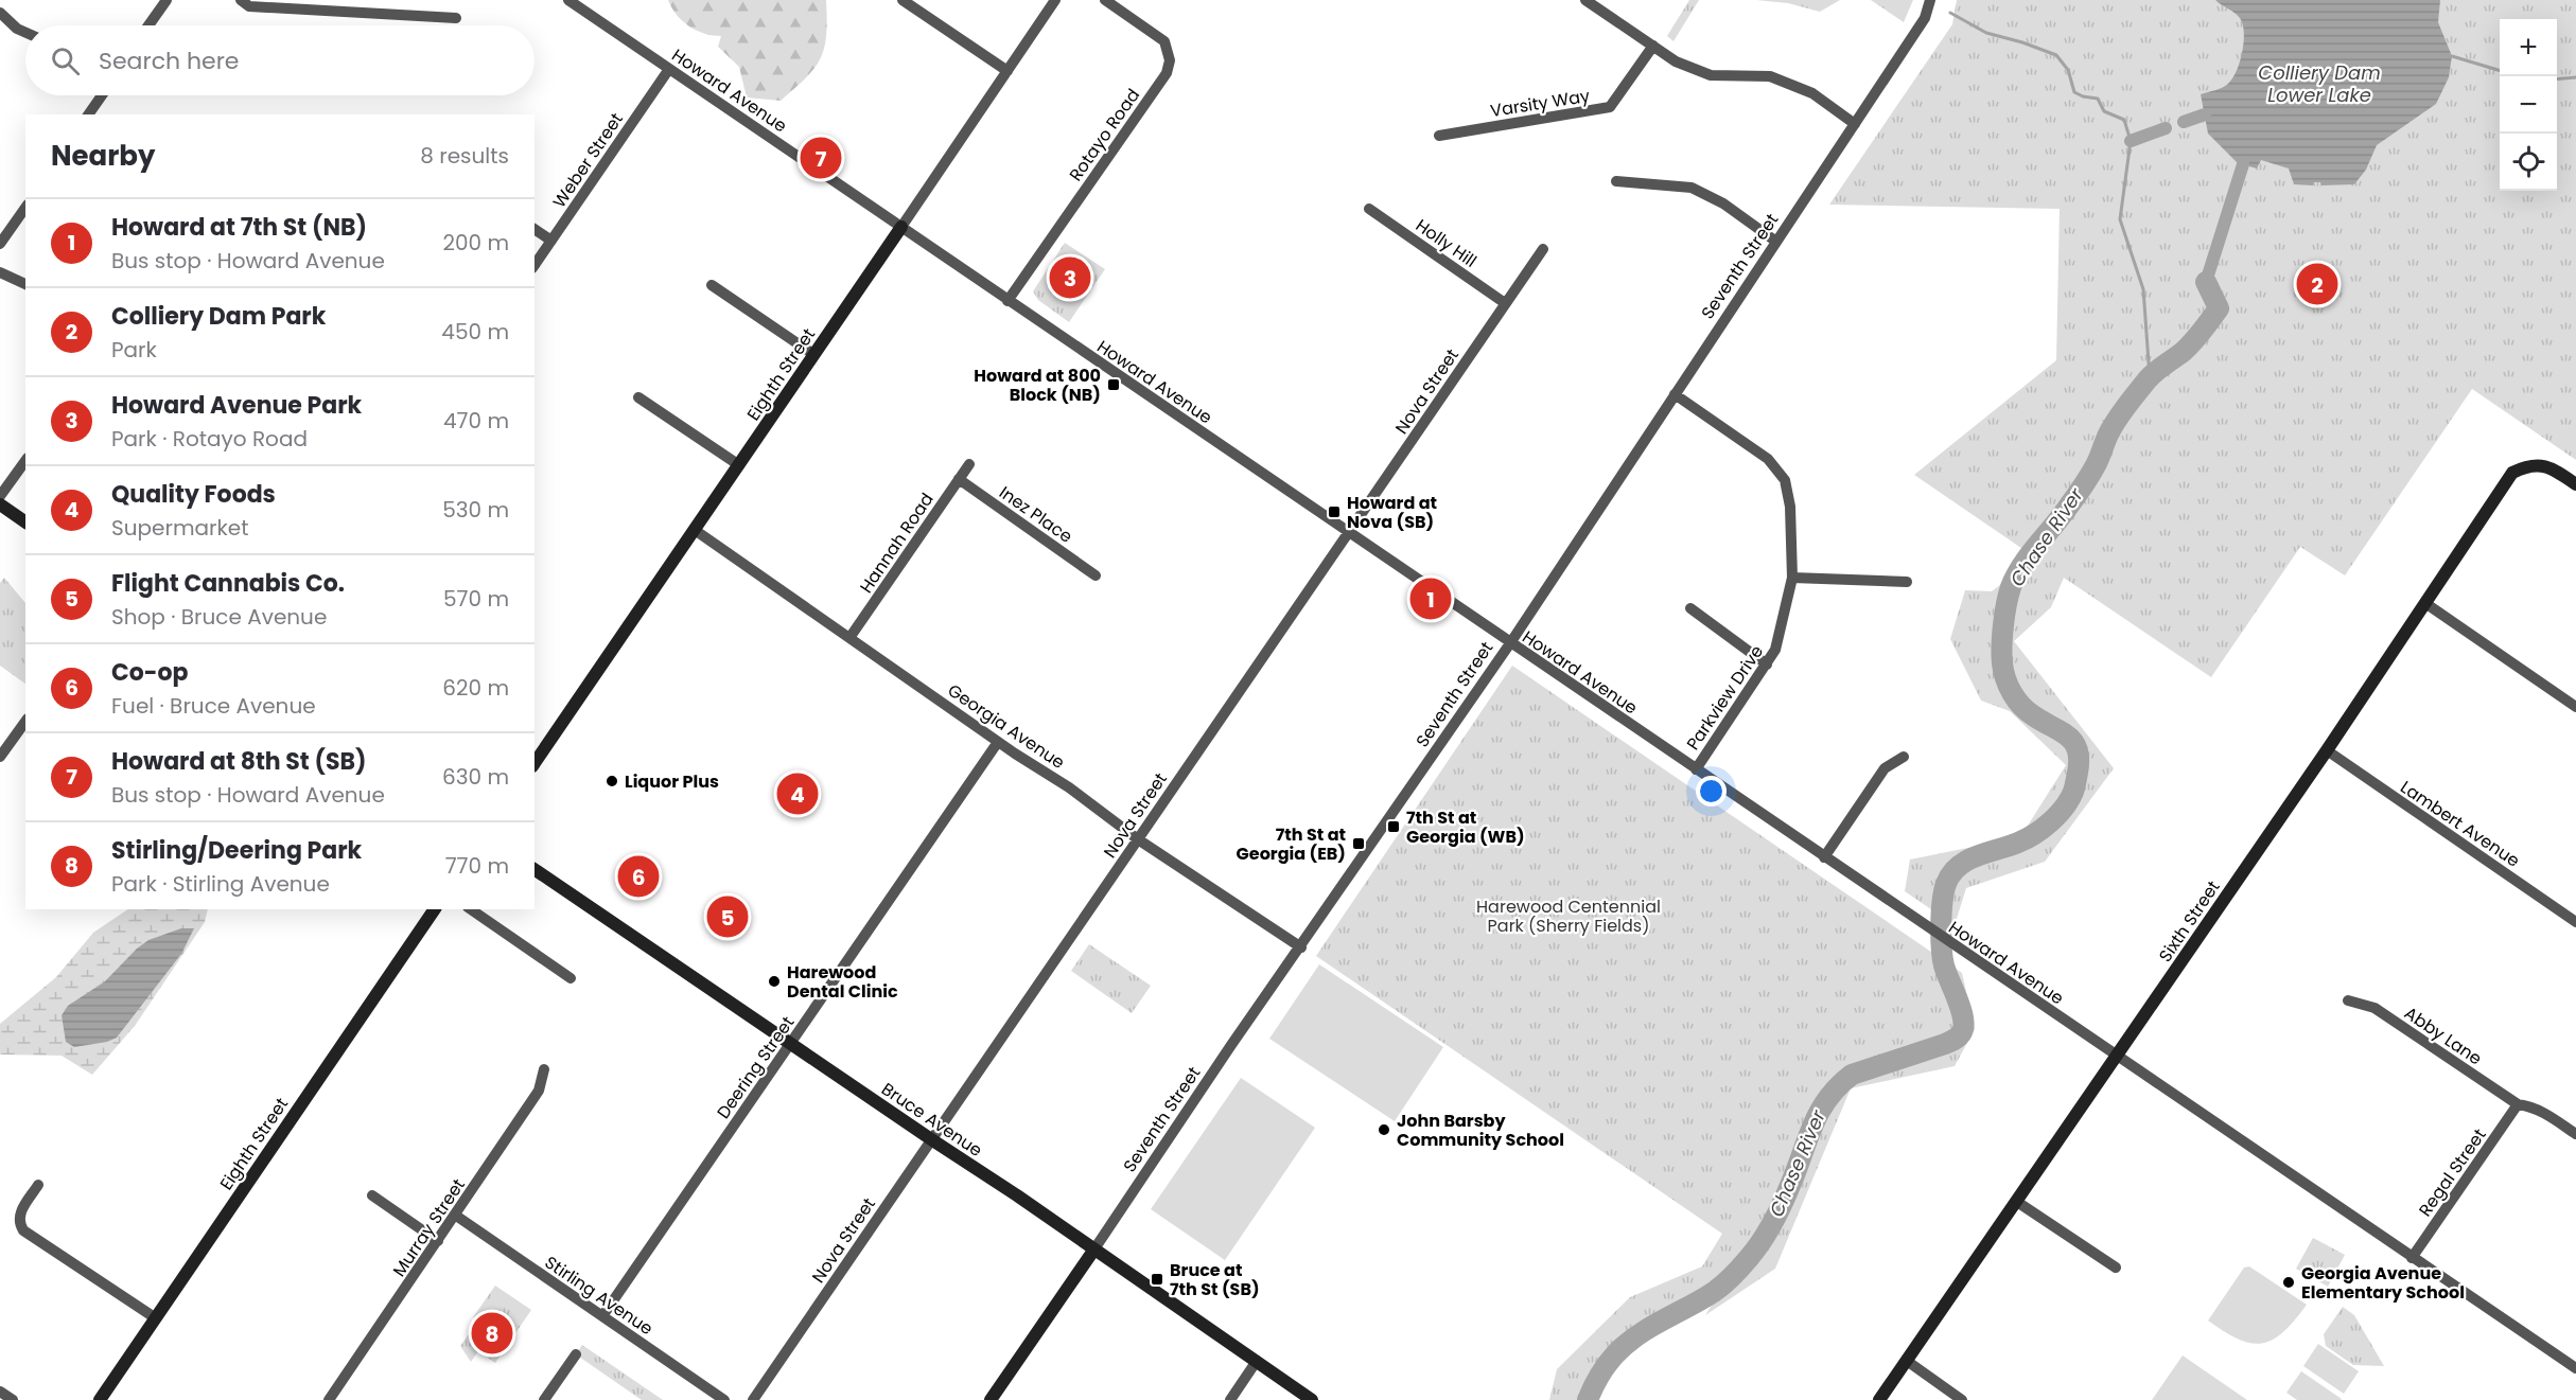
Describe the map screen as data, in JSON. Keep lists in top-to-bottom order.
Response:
{
  "streets": {
    "street": [
      "Howard Avenue",
      "Varsity Way",
      "Rotayo Road",
      "Weber Street",
      "Holly Hill",
      "Seventh Street",
      "Eighth Street",
      "Nova Street",
      "Inez Place",
      "Hannah Road",
      "Parkview Drive",
      "Georgia Avenue",
      "Lambert Avenue",
      "Sixth Street",
      "Abby Lane",
      "Deering Street",
      "Bruce Avenue",
      "Regal Street",
      "Murray Street",
      "Stirling Avenue"
    ]
  },
  "crossings": [
    ["Howard Avenue", "Rotayo Road"],
    ["Howard Avenue", "Weber Street"],
    ["Howard Avenue", "Seventh Street"],
    ["Howard Avenue", "Eighth Street"],
    ["Howard Avenue", "Nova Street"],
    ["Howard Avenue", "Parkview Drive"],
    ["Howard Avenue", "Sixth Street"],
    ["Howard Avenue", "Regal Street"],
    ["Holly Hill", "Nova Street"],
    ["Seventh Street", "Parkview Drive"],
    ["Seventh Street", "Georgia Avenue"],
    ["Seventh Street", "Bruce Avenue"],
    ["Eighth Street", "Georgia Avenue"],
    ["Nova Street", "Georgia Avenue"],
    ["Nova Street", "Bruce Avenue"],
    ["Inez Place", "Hannah Road"],
    ["Hannah Road", "Georgia Avenue"],
    ["Georgia Avenue", "Deering Street"],
    ["Lambert Avenue", "Sixth Street"],
    ["Abby Lane", "Regal Street"],
    ["Deering Street", "Bruce Avenue"],
    ["Deering Street", "Stirling Avenue"],
    ["Murray Street", "Stirling Avenue"]
  ],
  "water": ["Colliery Dam Lower Lake", "Chase River"],
  "parks": ["Harewood Centennial Park (Sherry Fields)"],
  "places": {
    "transit": [
      "Howard at 800 Block (NB)",
      "Howard at Nova (SB)",
      "7th St at Georgia (WB)",
      "7th St at Georgia (EB)",
      "Bruce at 7th St (SB)"
    ],
    "other": [
      "Liquor Plus",
      "Harewood Dental Clinic",
      "John Barsby Community School",
      "Georgia Avenue Elementary School"
    ]
  },
  "page": {
    "map_buttons": ["+", "−"],
    "search": "Search here",
    "heading": ["Nearby", "8 results"],
    "pins": [
      "7",
      "3",
      "2",
      "1",
      "4",
      "6",
      "5",
      "8"
    ],
    "list": [
      {
        "mark": "1",
        "name": "Howard at 7th St (NB)",
        "note": "Bus stop · Howard Avenue",
        "value": "200 m"
      },
      {
        "mark": "2",
        "name": "Colliery Dam Park",
        "note": "Park",
        "value": "450 m"
      },
      {
        "mark": "3",
        "name": "Howard Avenue Park",
        "note": "Park · Rotayo Road",
        "value": "470 m"
      },
      {
        "mark": "4",
        "name": "Quality Foods",
        "note": "Supermarket",
        "value": "530 m"
      },
      {
        "mark": "5",
        "name": "Flight Cannabis Co.",
        "note": "Shop · Bruce Avenue",
        "value": "570 m"
      },
      {
        "mark": "6",
        "name": "Co-op",
        "note": "Fuel · Bruce Avenue",
        "value": "620 m"
      },
      {
        "mark": "7",
        "name": "Howard at 8th St (SB)",
        "note": "Bus stop · Howard Avenue",
        "value": "630 m"
      },
      {
        "mark": "8",
        "name": "Stirling/Deering Park",
        "note": "Park · Stirling Avenue",
        "value": "770 m"
      }
    ]
  }
}
